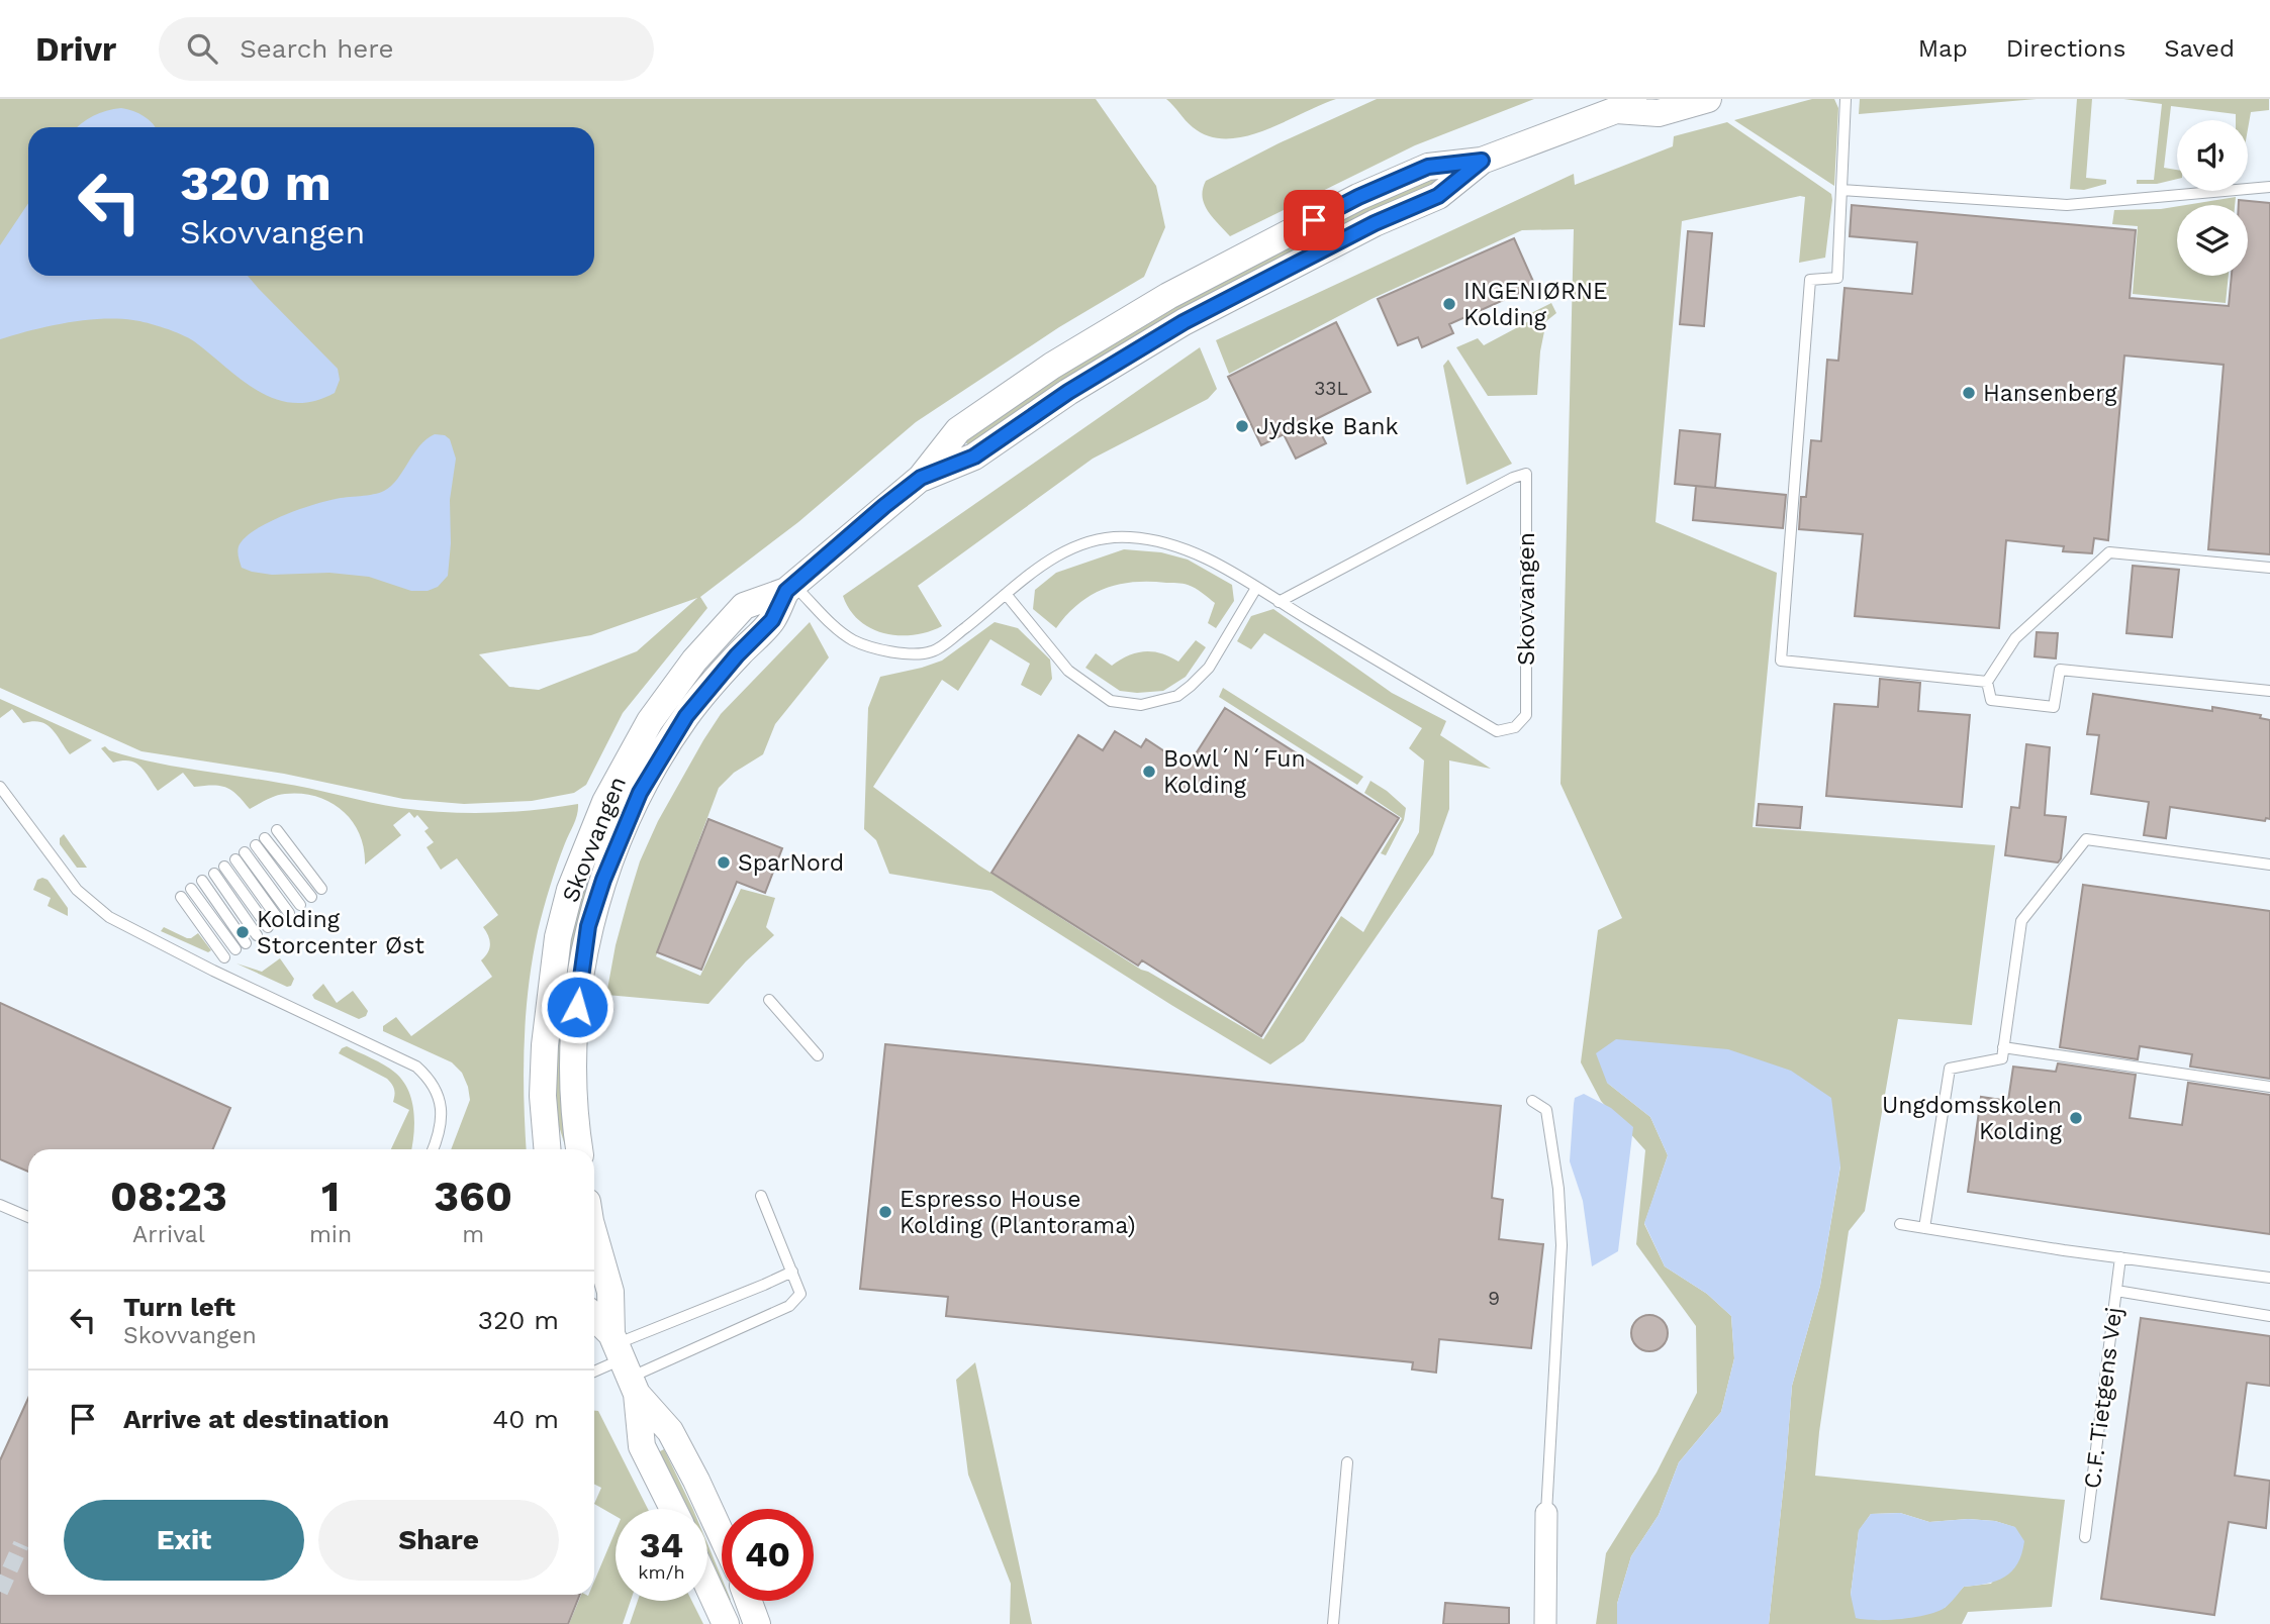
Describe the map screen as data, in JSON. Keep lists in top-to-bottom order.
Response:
{
  "streets": {
    "street": ["Skovvangen"],
    "lane": ["C.F. Tietgens Vej"]
  },
  "places": [
    "INGENIØRNE Kolding",
    "Hansenberg",
    "Jydske Bank",
    "Bowl´N´Fun Kolding",
    "SparNord",
    "Kolding Storcenter Øst",
    "Ungdomsskolen Kolding",
    "Espresso House Kolding (Plantorama)"
  ],
  "house_numbers": ["33L", "9"],
  "page": {
    "header": "Drivr",
    "search": "Search here",
    "nav": ["Map", "Directions", "Saved"],
    "turn": ["320 m", "Skovvangen"],
    "eta": [
      "08:23",
      "Arrival",
      "1",
      "min",
      "360",
      "m"
    ],
    "list": [
      {
        "name": "Turn left",
        "note": "Skovvangen",
        "value": "320 m"
      },
      {
        "name": "Arrive at destination",
        "value": "40 m"
      }
    ],
    "buttons": ["Exit", "Share"],
    "speed": "34 km/h",
    "limit": "40"
  }
}
